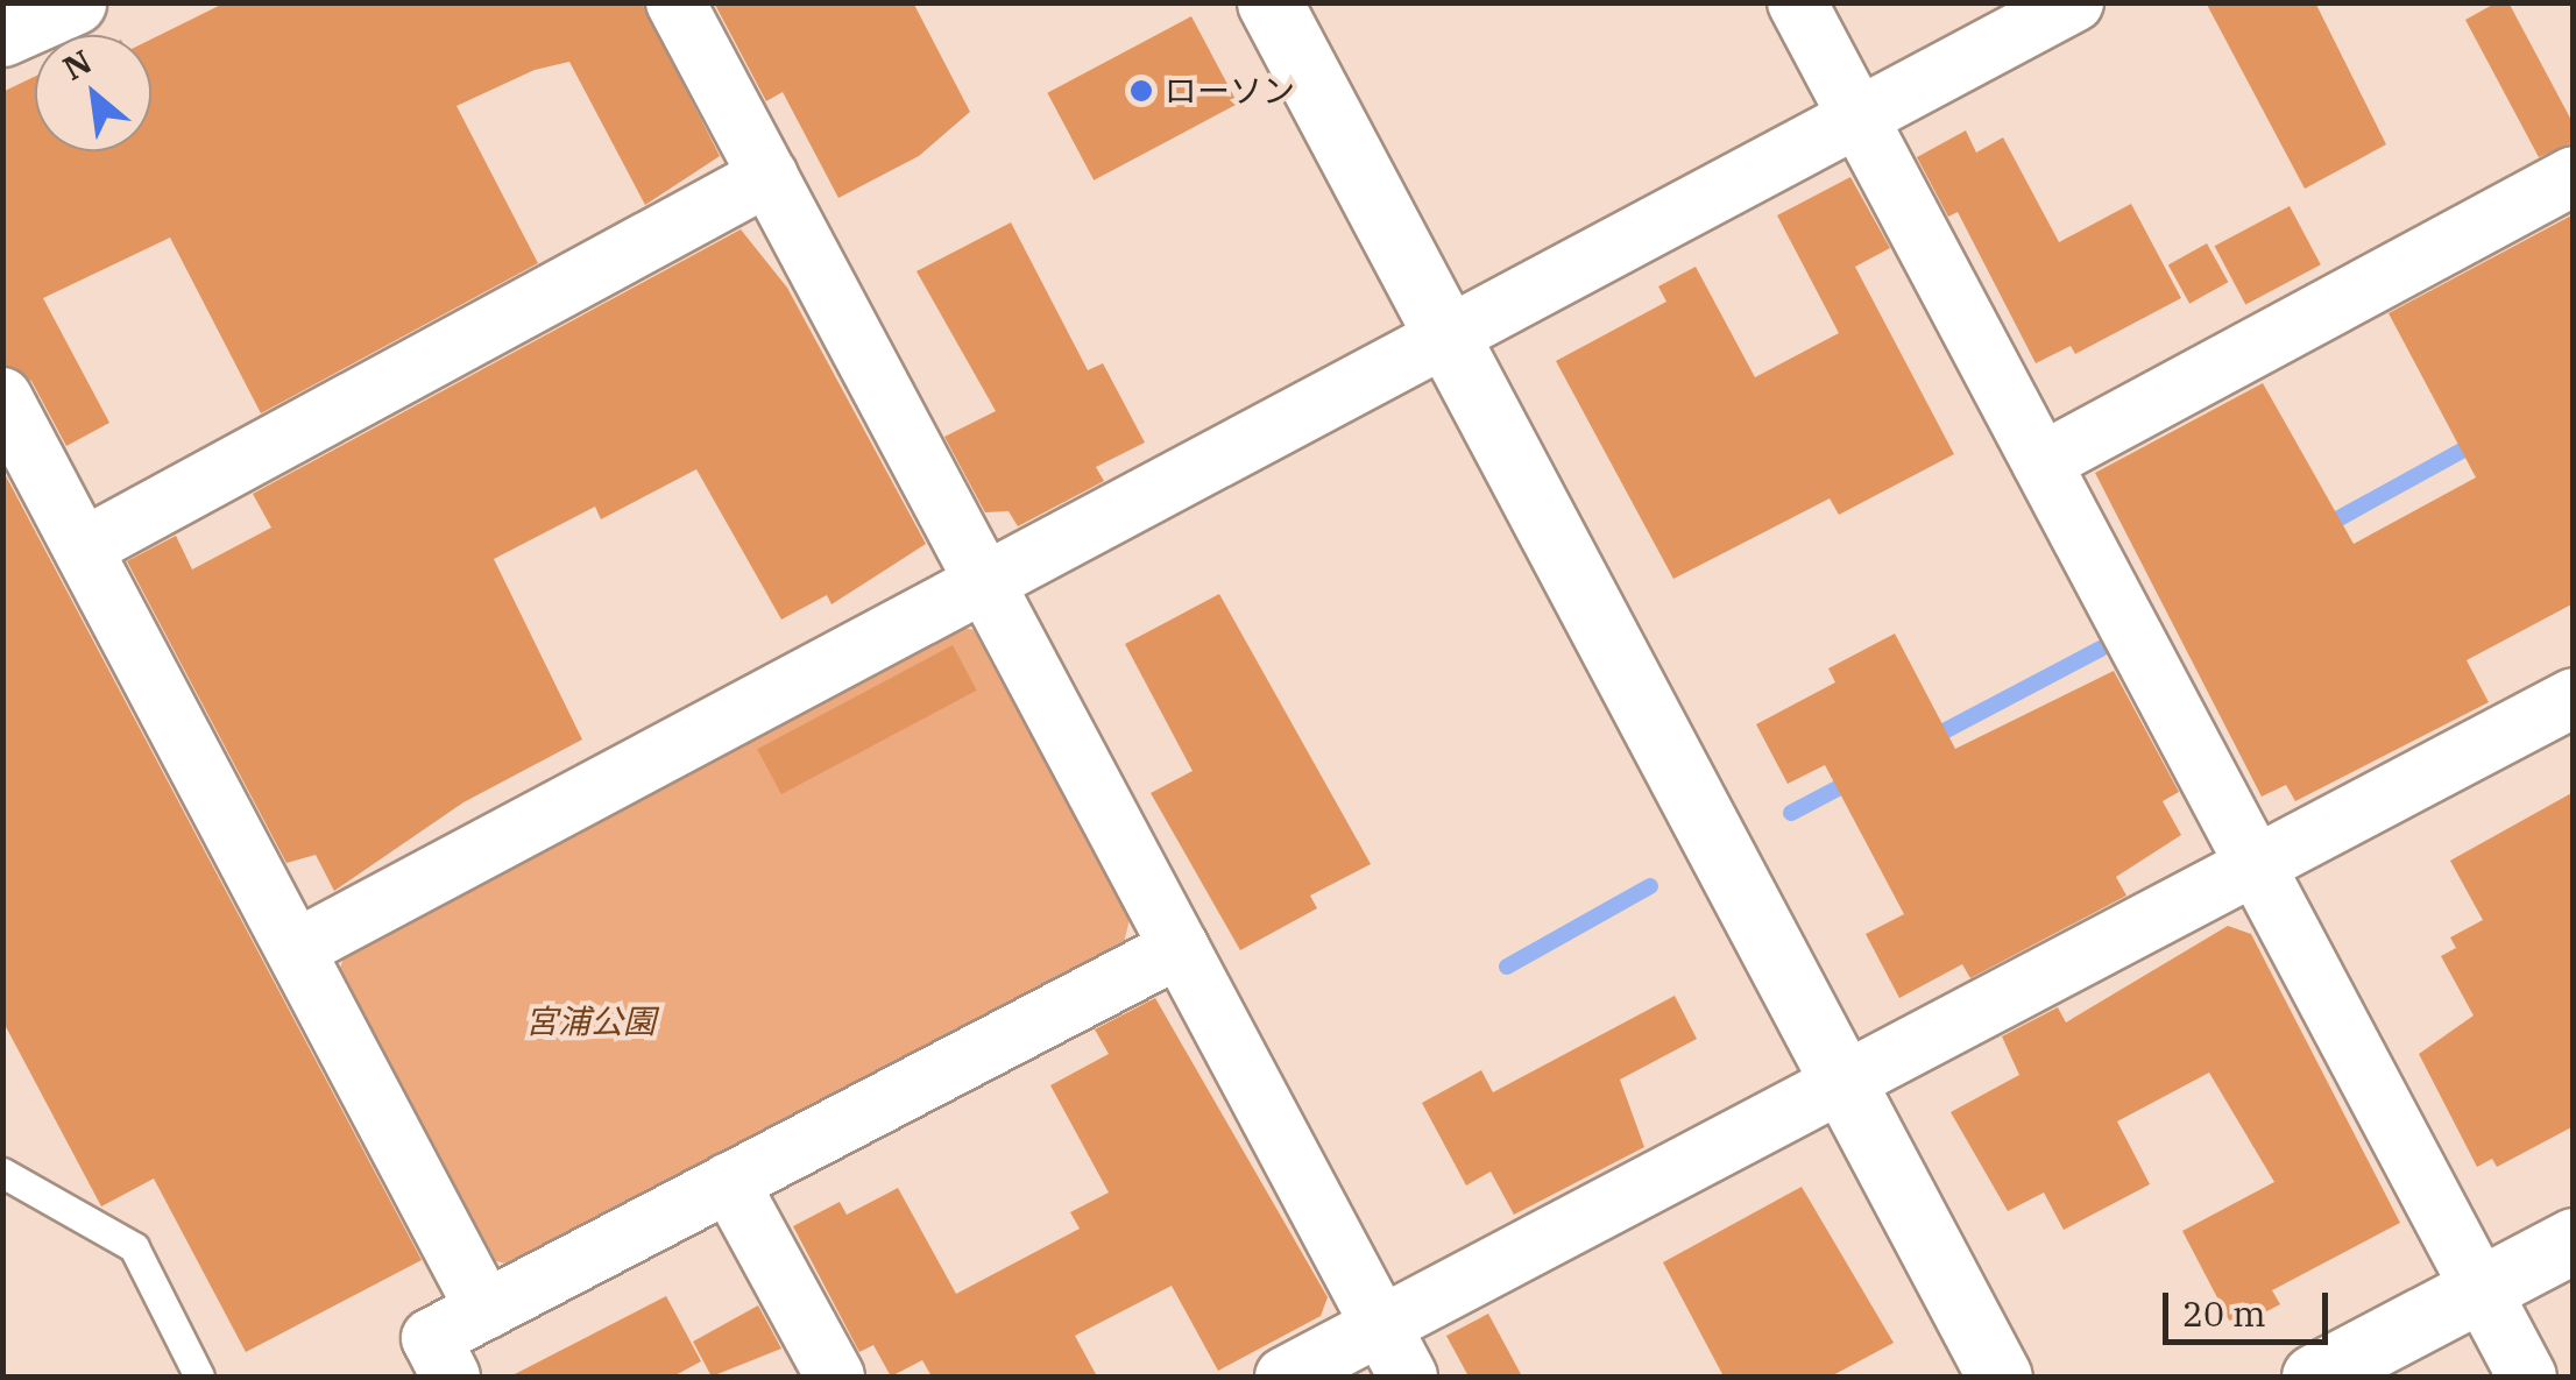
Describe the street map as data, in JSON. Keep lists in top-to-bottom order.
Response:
{
  "parks": ["宮浦公園"],
  "places": ["ローソン"],
  "scale_bar": "20 m",
  "north": "top left"
}
